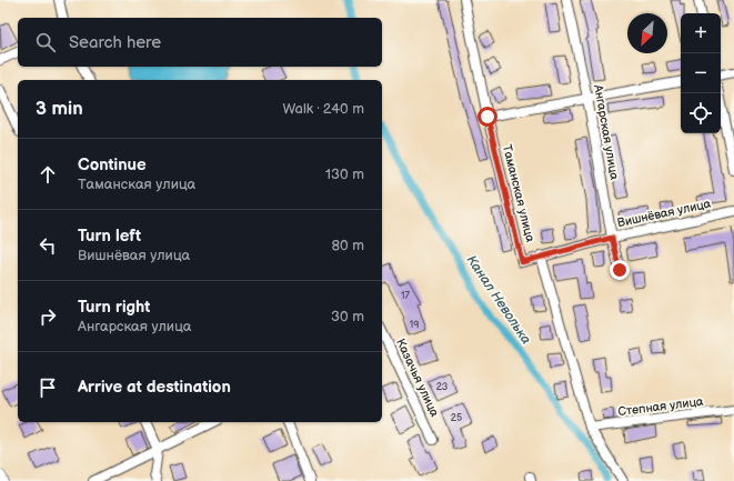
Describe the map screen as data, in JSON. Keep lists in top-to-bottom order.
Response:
{
  "streets": {
    "street": [
      "Ангарская улица",
      "Таманская улица",
      "Вишнёвая улица",
      "Казачья улица",
      "Степная улица"
    ]
  },
  "crossings": [
    ["Ангарская улица", "Вишнёвая улица"],
    ["Таманская улица", "Вишнёвая улица"],
    ["Таманская улица", "Степная улица"]
  ],
  "water": ["Канал Неволька"],
  "house_numbers": [
    "17",
    "19",
    "23",
    "25"
  ],
  "north": "bottom left",
  "page": {
    "map_buttons": ["+", "−"],
    "search": "Search here",
    "heading": ["3 min", "Walk · 240 m"],
    "list": [
      ["Continue", "Таманская улица", "130 m"],
      ["Turn left", "Вишнёвая улица", "80 m"],
      ["Turn right", "Ангарская улица", "30 m"],
      "Arrive at destination"
    ]
  }
}
